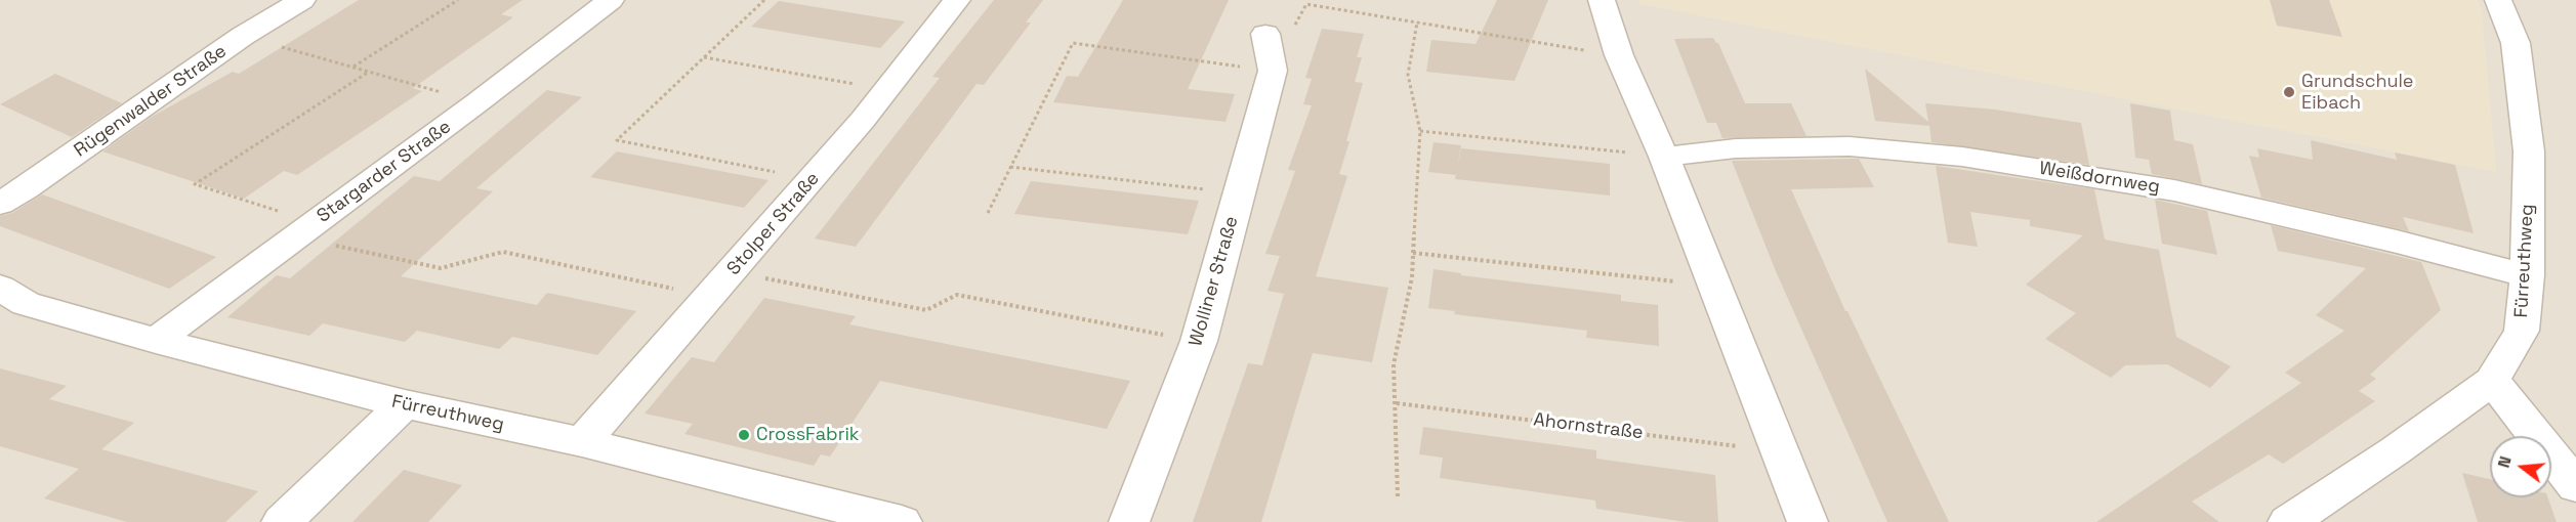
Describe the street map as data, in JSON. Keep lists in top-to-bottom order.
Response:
{
  "streets": {
    "street": [
      "Rügenwalder Straße",
      "Stargarder Straße",
      "Weißdornweg",
      "Stolper Straße",
      "Fürreuthweg",
      "Wolliner Straße"
    ],
    "path": ["Ahornstraße"]
  },
  "crossings": [
    ["Stargarder Straße", "Fürreuthweg"],
    ["Weißdornweg", "Fürreuthweg"],
    ["Stolper Straße", "Fürreuthweg"]
  ],
  "places": ["Grundschule Eibach", "CrossFabrik"],
  "north": "left"
}
